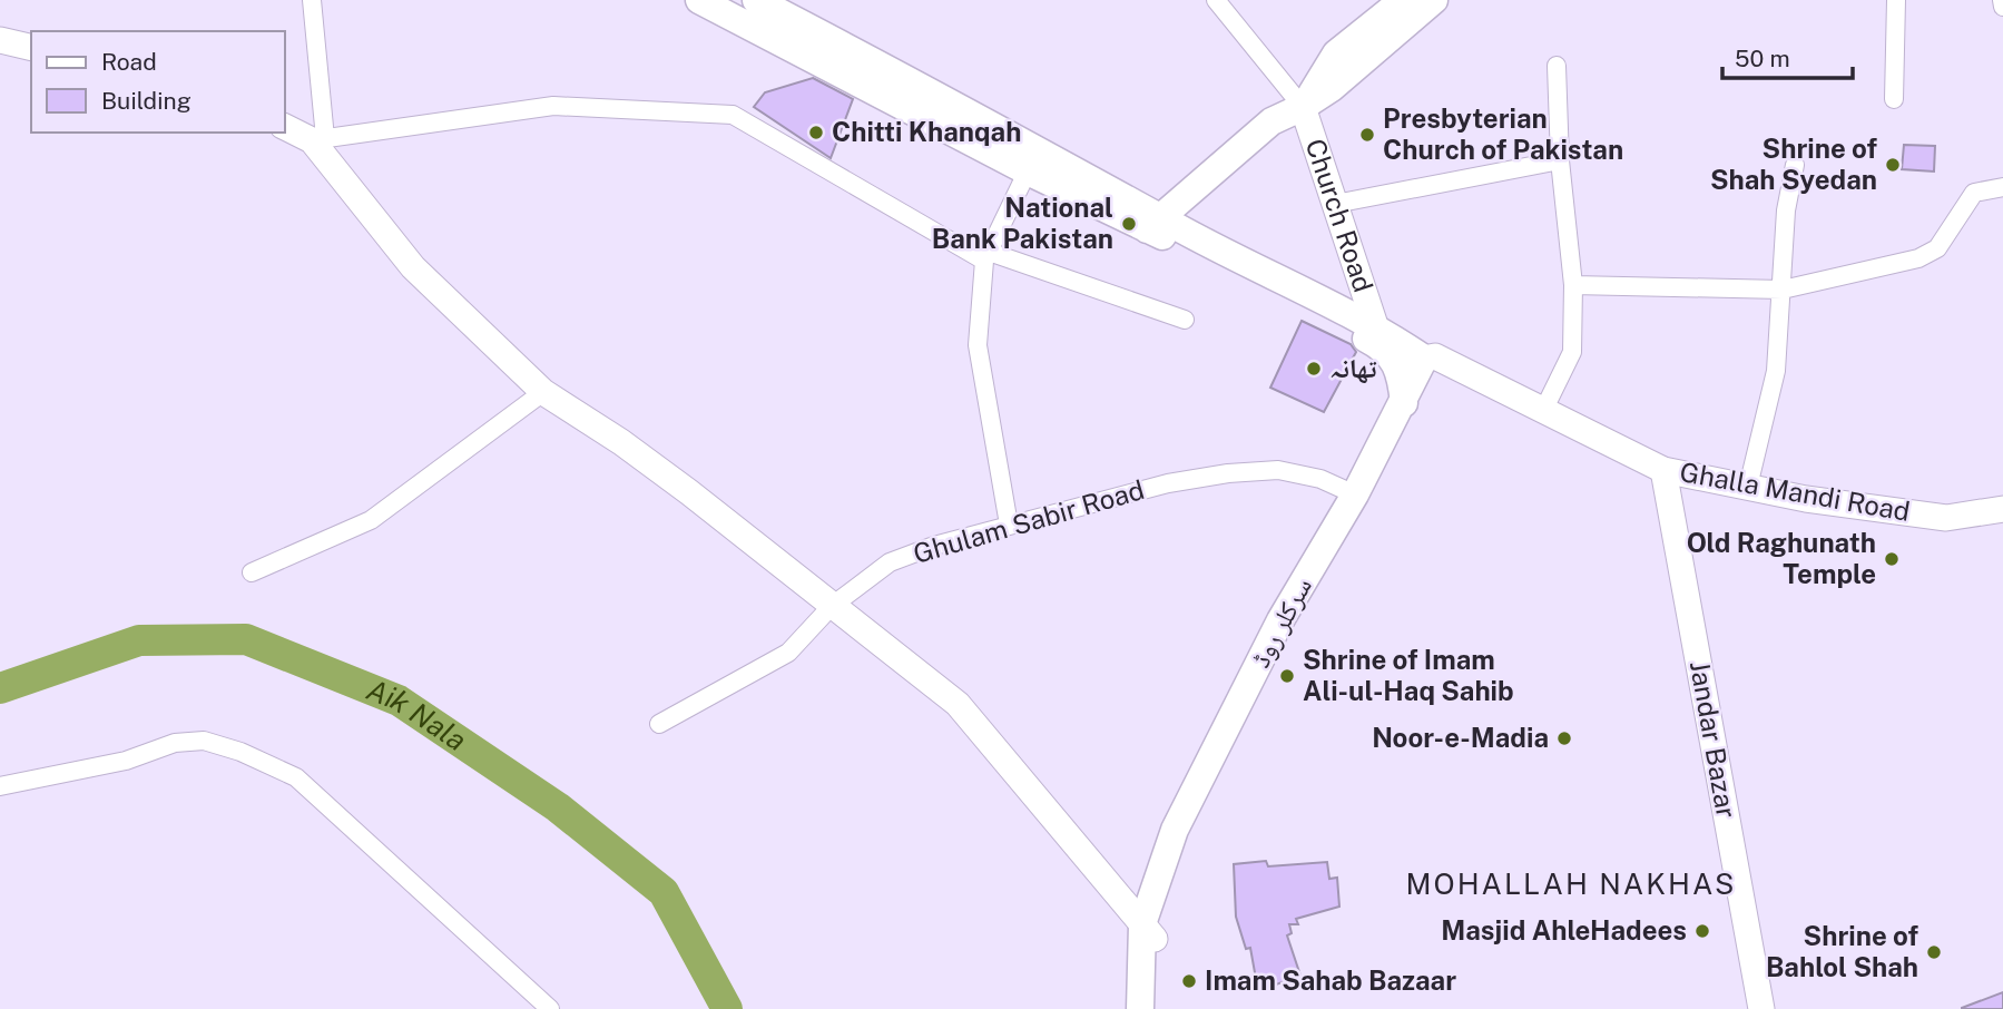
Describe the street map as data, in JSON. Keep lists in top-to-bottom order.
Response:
{
  "streets": {
    "main road": ["Church Road", "سرکلر روڈ"],
    "street": ["Ghalla Mandi Road", "Ghulam Sabir Road", "Jandar Bazar"]
  },
  "crossings": [
    ["Ghalla Mandi Road", "سرکلر روڈ"],
    ["Ghalla Mandi Road", "Jandar Bazar"],
    ["Ghulam Sabir Road", "سرکلر روڈ"]
  ],
  "districts": ["MOHALLAH NAKHAS"],
  "water": ["Aik Nala"],
  "places": [
    "Chitti Khanqah",
    "Presbyterian Church of Pakistan",
    "Shrine of Shah Syedan",
    "National Bank Pakistan",
    "تھانہ",
    "Old Raghunath Temple",
    "Shrine of Imam Ali-ul-Haq Sahib",
    "Noor-e-Madia",
    "Masjid AhleHadees",
    "Shrine of Bahlol Shah",
    "Imam Sahab Bazaar"
  ],
  "legend": ["Road", "Building"],
  "scale_bar": "50 m"
}
